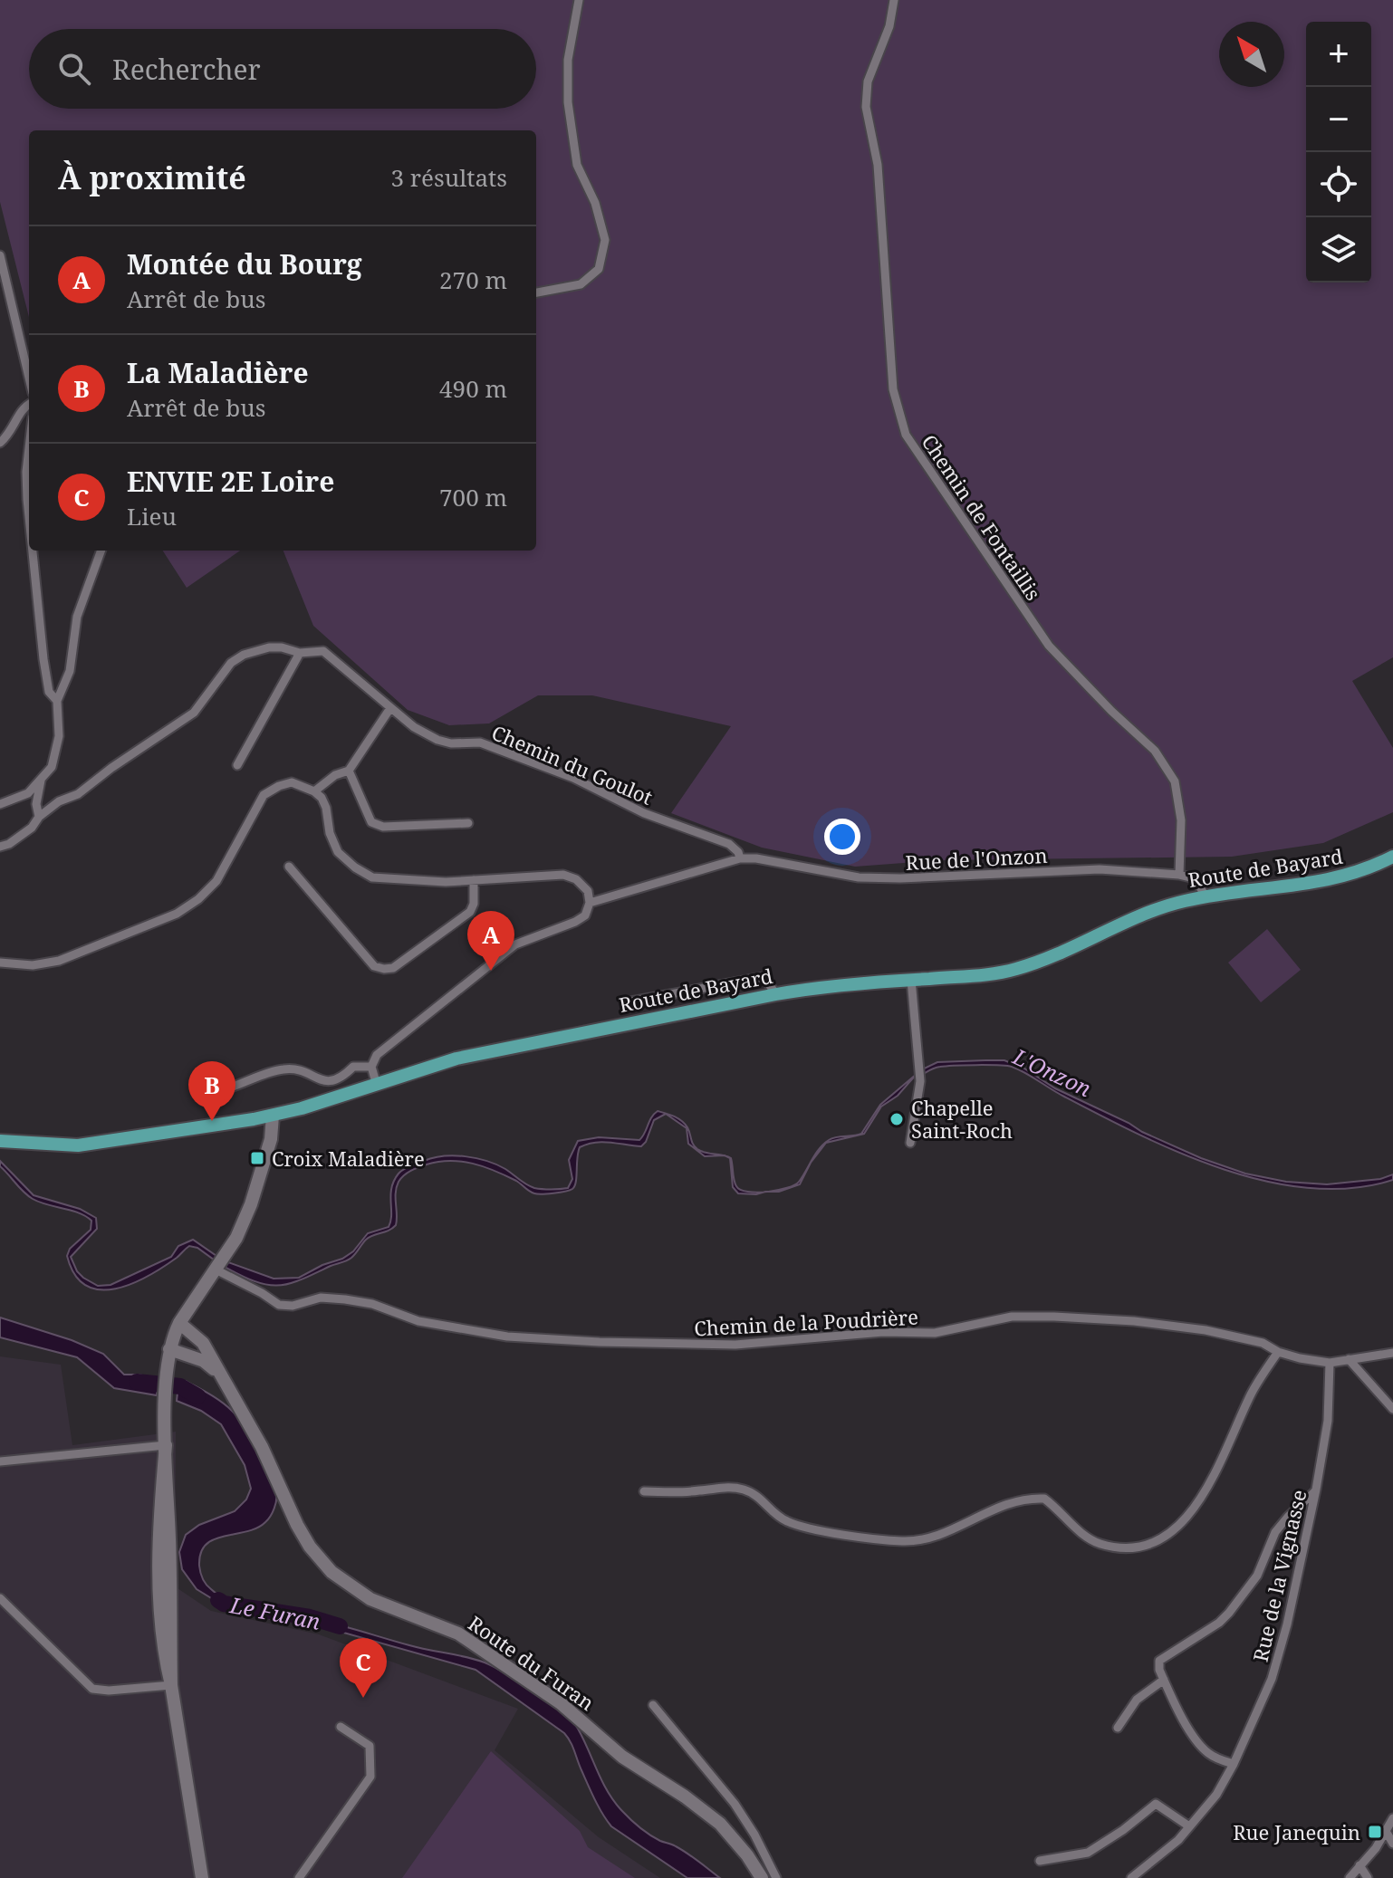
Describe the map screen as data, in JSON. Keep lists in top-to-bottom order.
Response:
{
  "streets": {
    "main road": ["Route de Bayard", "Route du Furan"],
    "street": [
      "Chemin de Fontaillis",
      "Chemin du Goulot",
      "Rue de l'Onzon",
      "Chemin de la Poudrière",
      "Rue de la Vignasse"
    ]
  },
  "crossings": [
    ["Chemin de Fontaillis", "Rue de l'Onzon"],
    ["Chemin du Goulot", "Rue de l'Onzon"],
    ["Chemin de la Poudrière", "Rue de la Vignasse"]
  ],
  "water": ["L'Onzon", "Le Furan"],
  "places": {
    "other": ["Chapelle Saint-Roch"],
    "transit": ["Croix Maladière", "Rue Janequin"]
  },
  "north": "top left",
  "page": {
    "map_buttons": ["+", "−"],
    "search": "Rechercher",
    "heading": ["À proximité", "3 résultats"],
    "list": [
      {
        "mark": "A",
        "name": "Montée du Bourg",
        "note": "Arrêt de bus",
        "value": "270 m"
      },
      {
        "mark": "B",
        "name": "La Maladière",
        "note": "Arrêt de bus",
        "value": "490 m"
      },
      {
        "mark": "C",
        "name": "ENVIE 2E Loire",
        "note": "Lieu",
        "value": "700 m"
      }
    ],
    "pins": ["A", "B", "C"]
  }
}
